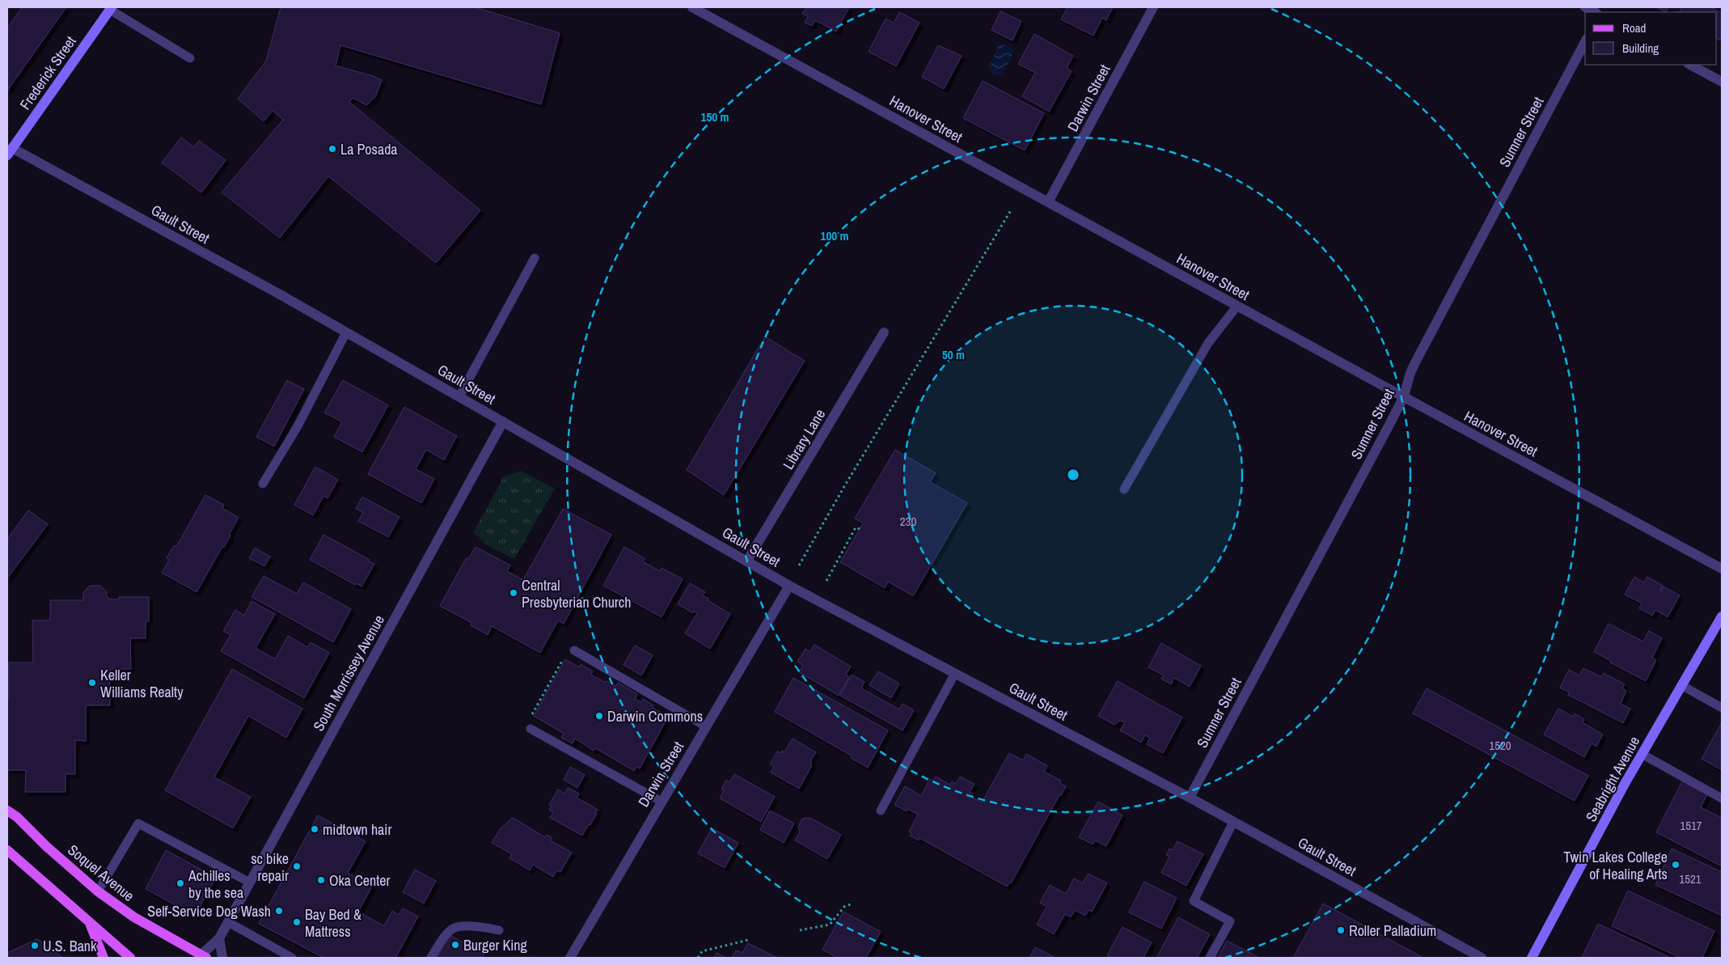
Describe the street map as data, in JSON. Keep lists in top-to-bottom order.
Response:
{
  "streets": {
    "main road": ["Frederick Street", "Seabright Avenue", "Soquel Avenue"],
    "street": [
      "Darwin Street",
      "Hanover Street",
      "Sumner Street",
      "Gault Street",
      "Library Lane",
      "South Morrissey Avenue"
    ]
  },
  "crossings": [
    ["Frederick Street", "Gault Street"],
    ["Darwin Street", "Hanover Street"],
    ["Darwin Street", "Gault Street"],
    ["Hanover Street", "Sumner Street"],
    ["Sumner Street", "Gault Street"],
    ["Gault Street", "Library Lane"],
    ["Gault Street", "South Morrissey Avenue"],
    ["South Morrissey Avenue", "Soquel Avenue"]
  ],
  "places": [
    "La Posada",
    "Central Presbyterian Church",
    "Keller Williams Realty",
    "Darwin Commons",
    "midtown hair",
    "Twin Lakes College of Healing Arts",
    "sc bike repair",
    "Oka Center",
    "Achilles by the sea",
    "Self-Service Dog Wash",
    "Bay Bed & Mattress",
    "Roller Palladium",
    "Burger King",
    "U.S. Bank"
  ],
  "house_numbers": [
    "230",
    "1520",
    "1517",
    "1521"
  ],
  "legend": ["Road", "Building"],
  "rings": ["150 m", "100 m", "50 m"]
}
